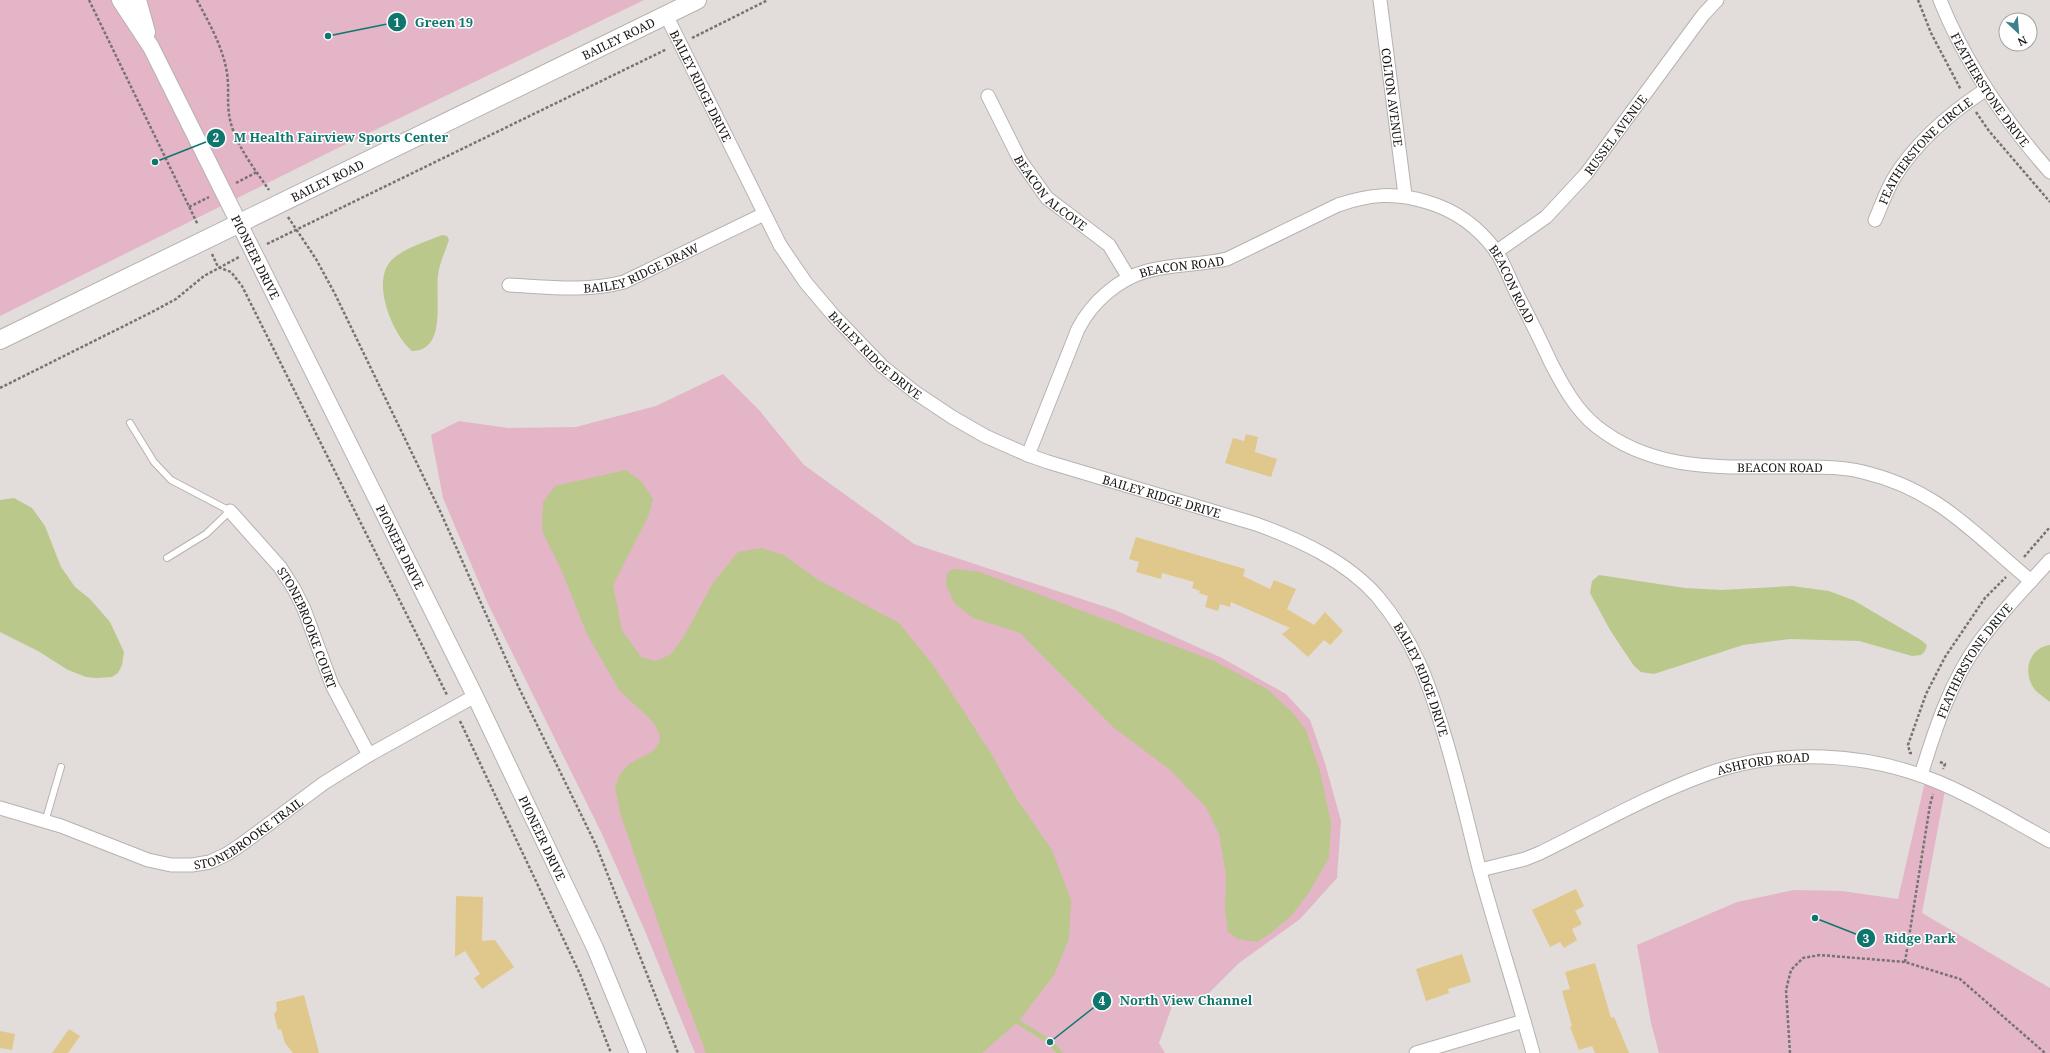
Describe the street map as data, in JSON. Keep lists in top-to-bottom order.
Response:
{
  "streets": {
    "main road": ["BAILEY ROAD"],
    "street": [
      "BAILEY RIDGE DRIVE",
      "FEATHERSTONE DRIVE",
      "COLTON AVENUE",
      "RUSSEL AVENUE",
      "FEATHERSTONE CIRCLE",
      "BEACON ALCOVE",
      "PIONEER DRIVE",
      "BAILEY RIDGE DRAW",
      "BEACON ROAD",
      "STONEBROOKE COURT",
      "ASHFORD ROAD",
      "STONEBROOKE TRAIL"
    ]
  },
  "crossings": [
    ["BAILEY ROAD", "BAILEY RIDGE DRIVE"],
    ["BAILEY ROAD", "PIONEER DRIVE"],
    ["BAILEY RIDGE DRIVE", "BAILEY RIDGE DRAW"],
    ["BAILEY RIDGE DRIVE", "BEACON ROAD"],
    ["BAILEY RIDGE DRIVE", "ASHFORD ROAD"],
    ["FEATHERSTONE DRIVE", "FEATHERSTONE CIRCLE"],
    ["FEATHERSTONE DRIVE", "BEACON ROAD"],
    ["FEATHERSTONE DRIVE", "ASHFORD ROAD"],
    ["COLTON AVENUE", "BEACON ROAD"],
    ["RUSSEL AVENUE", "BEACON ROAD"],
    ["BEACON ALCOVE", "BEACON ROAD"],
    ["PIONEER DRIVE", "STONEBROOKE TRAIL"],
    ["STONEBROOKE COURT", "STONEBROOKE TRAIL"]
  ],
  "places": [
    "Green 19",
    "M Health Fairview Sports Center",
    "Ridge Park",
    "North View Channel"
  ],
  "north": "bottom right"
}
